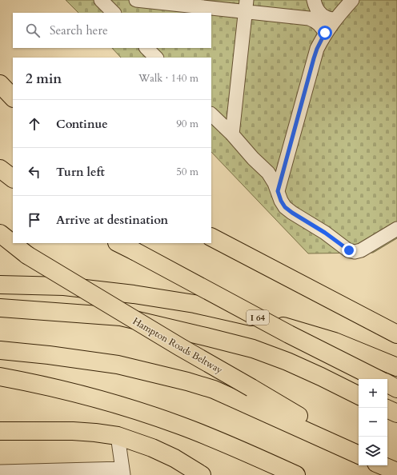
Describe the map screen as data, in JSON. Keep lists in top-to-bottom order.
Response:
{
  "streets": {
    "main road": ["I 64", "Hampton Roads Beltway"]
  },
  "page": {
    "search": "Search here",
    "heading": ["2 min", "Walk · 140 m"],
    "list": [
      ["Continue", "90 m"],
      ["Turn left", "50 m"],
      "Arrive at destination"
    ],
    "map_buttons": ["+", "−"]
  }
}
